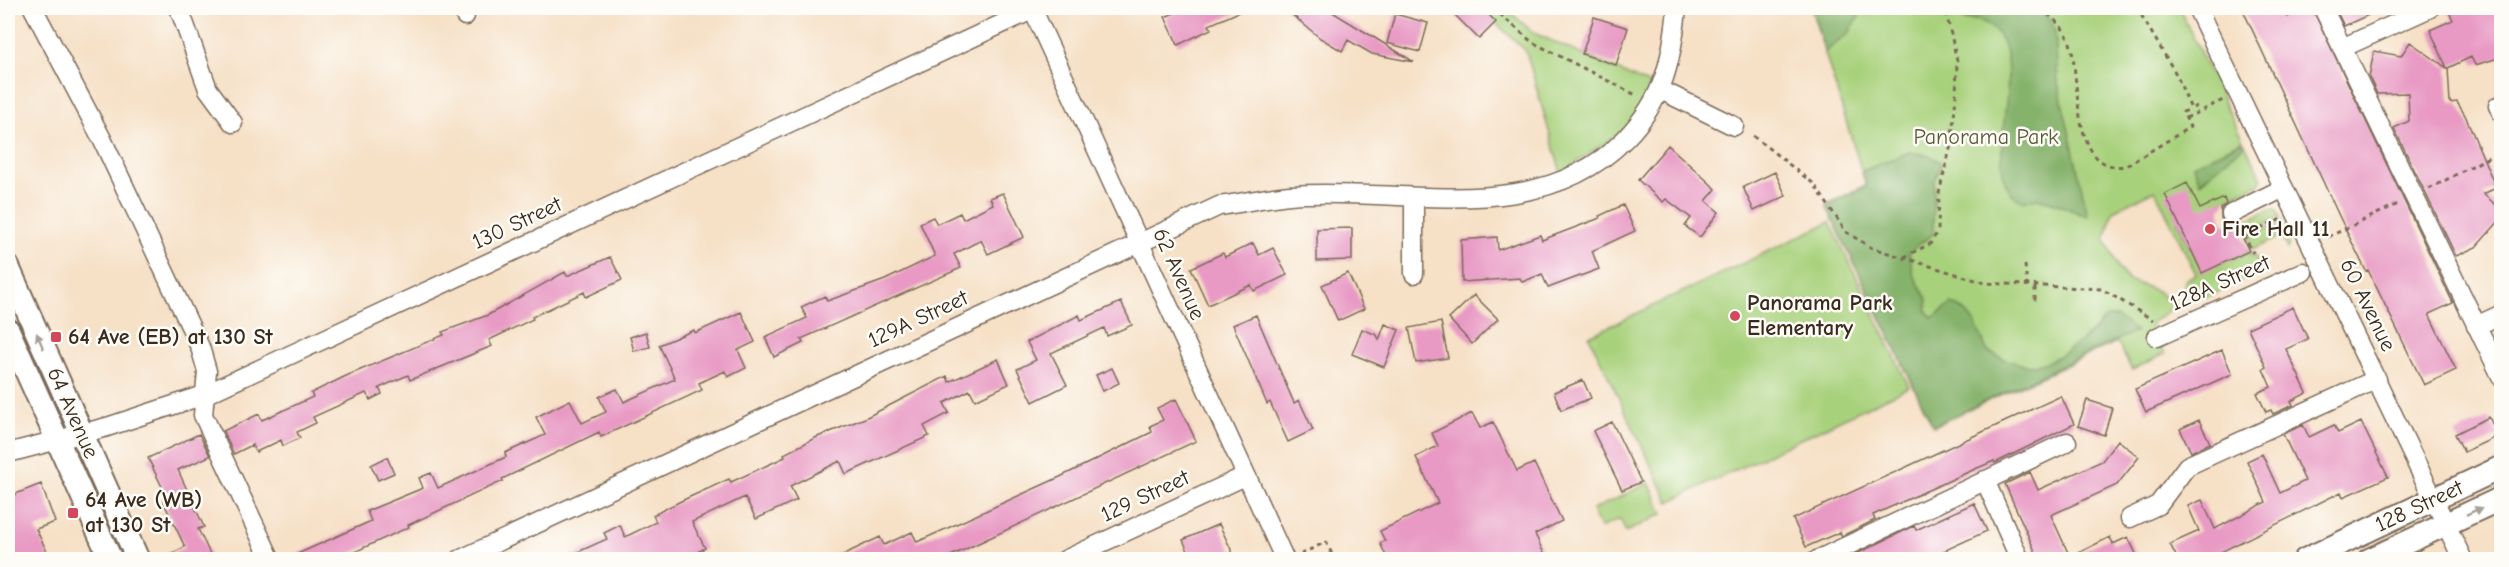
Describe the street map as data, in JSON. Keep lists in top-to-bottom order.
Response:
{
  "streets": {
    "main road": ["64 Avenue", "128 Street"],
    "street": [
      "130 Street",
      "62 Avenue",
      "128A Street",
      "60 Avenue",
      "129A Street",
      "129 Street"
    ]
  },
  "crossings": [
    ["130 Street", "62 Avenue"],
    ["130 Street", "64 Avenue"],
    ["62 Avenue", "129A Street"],
    ["62 Avenue", "129 Street"],
    ["60 Avenue", "128 Street"]
  ],
  "parks": ["Panorama Park"],
  "places": {
    "other": ["Fire Hall 11", "Panorama Park Elementary"],
    "transit": ["64 Ave (EB) at 130 St", "64 Ave (WB) at 130 St"]
  }
}
